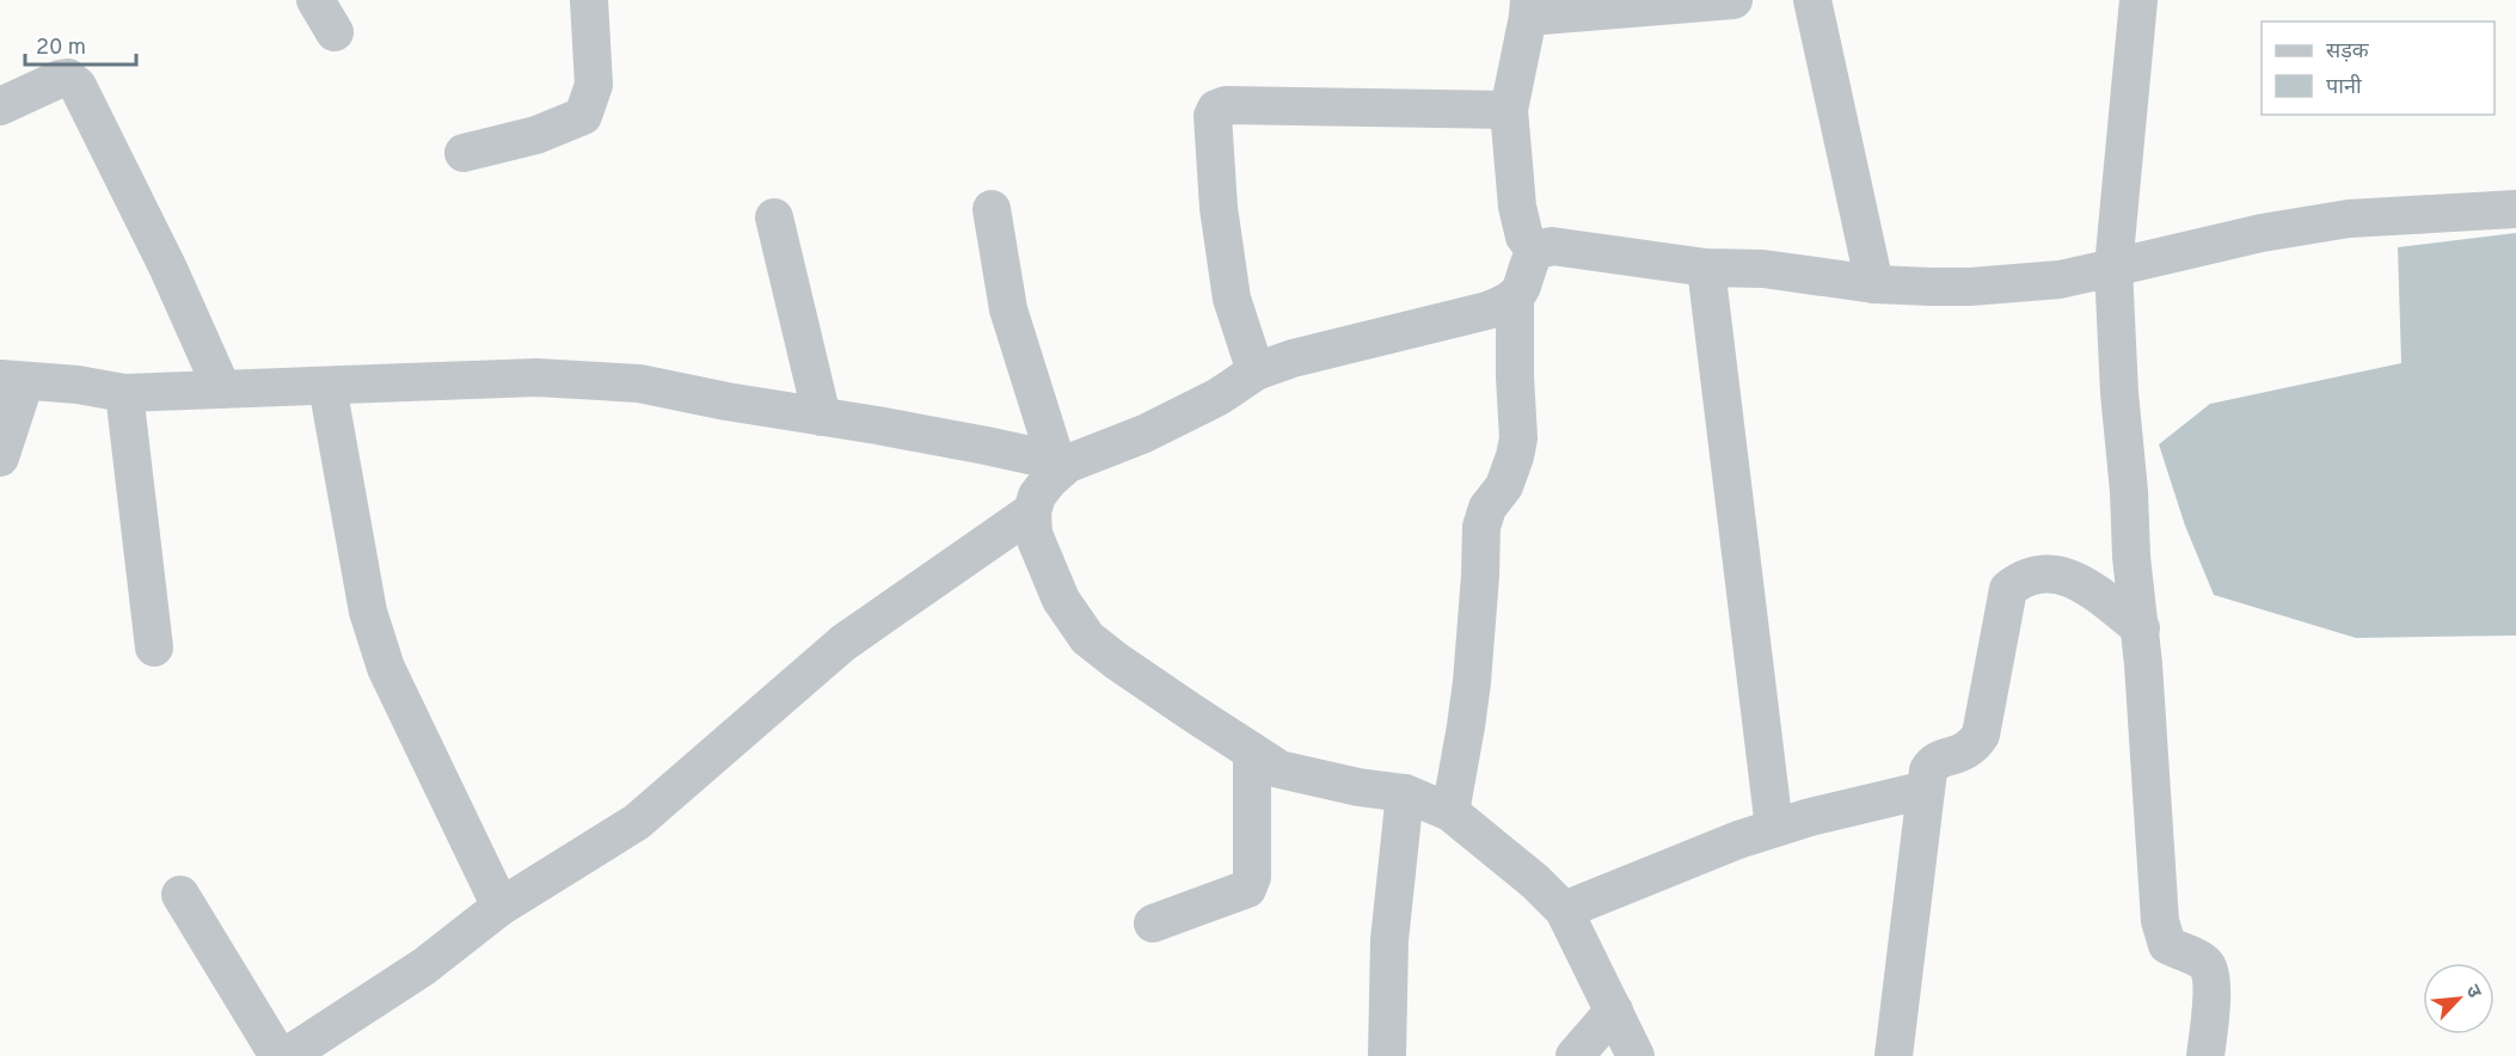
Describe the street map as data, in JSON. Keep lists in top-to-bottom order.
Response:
{
  "legend": ["सड़क", "पानी"],
  "scale_bar": "20 m",
  "north": "top right"
}
